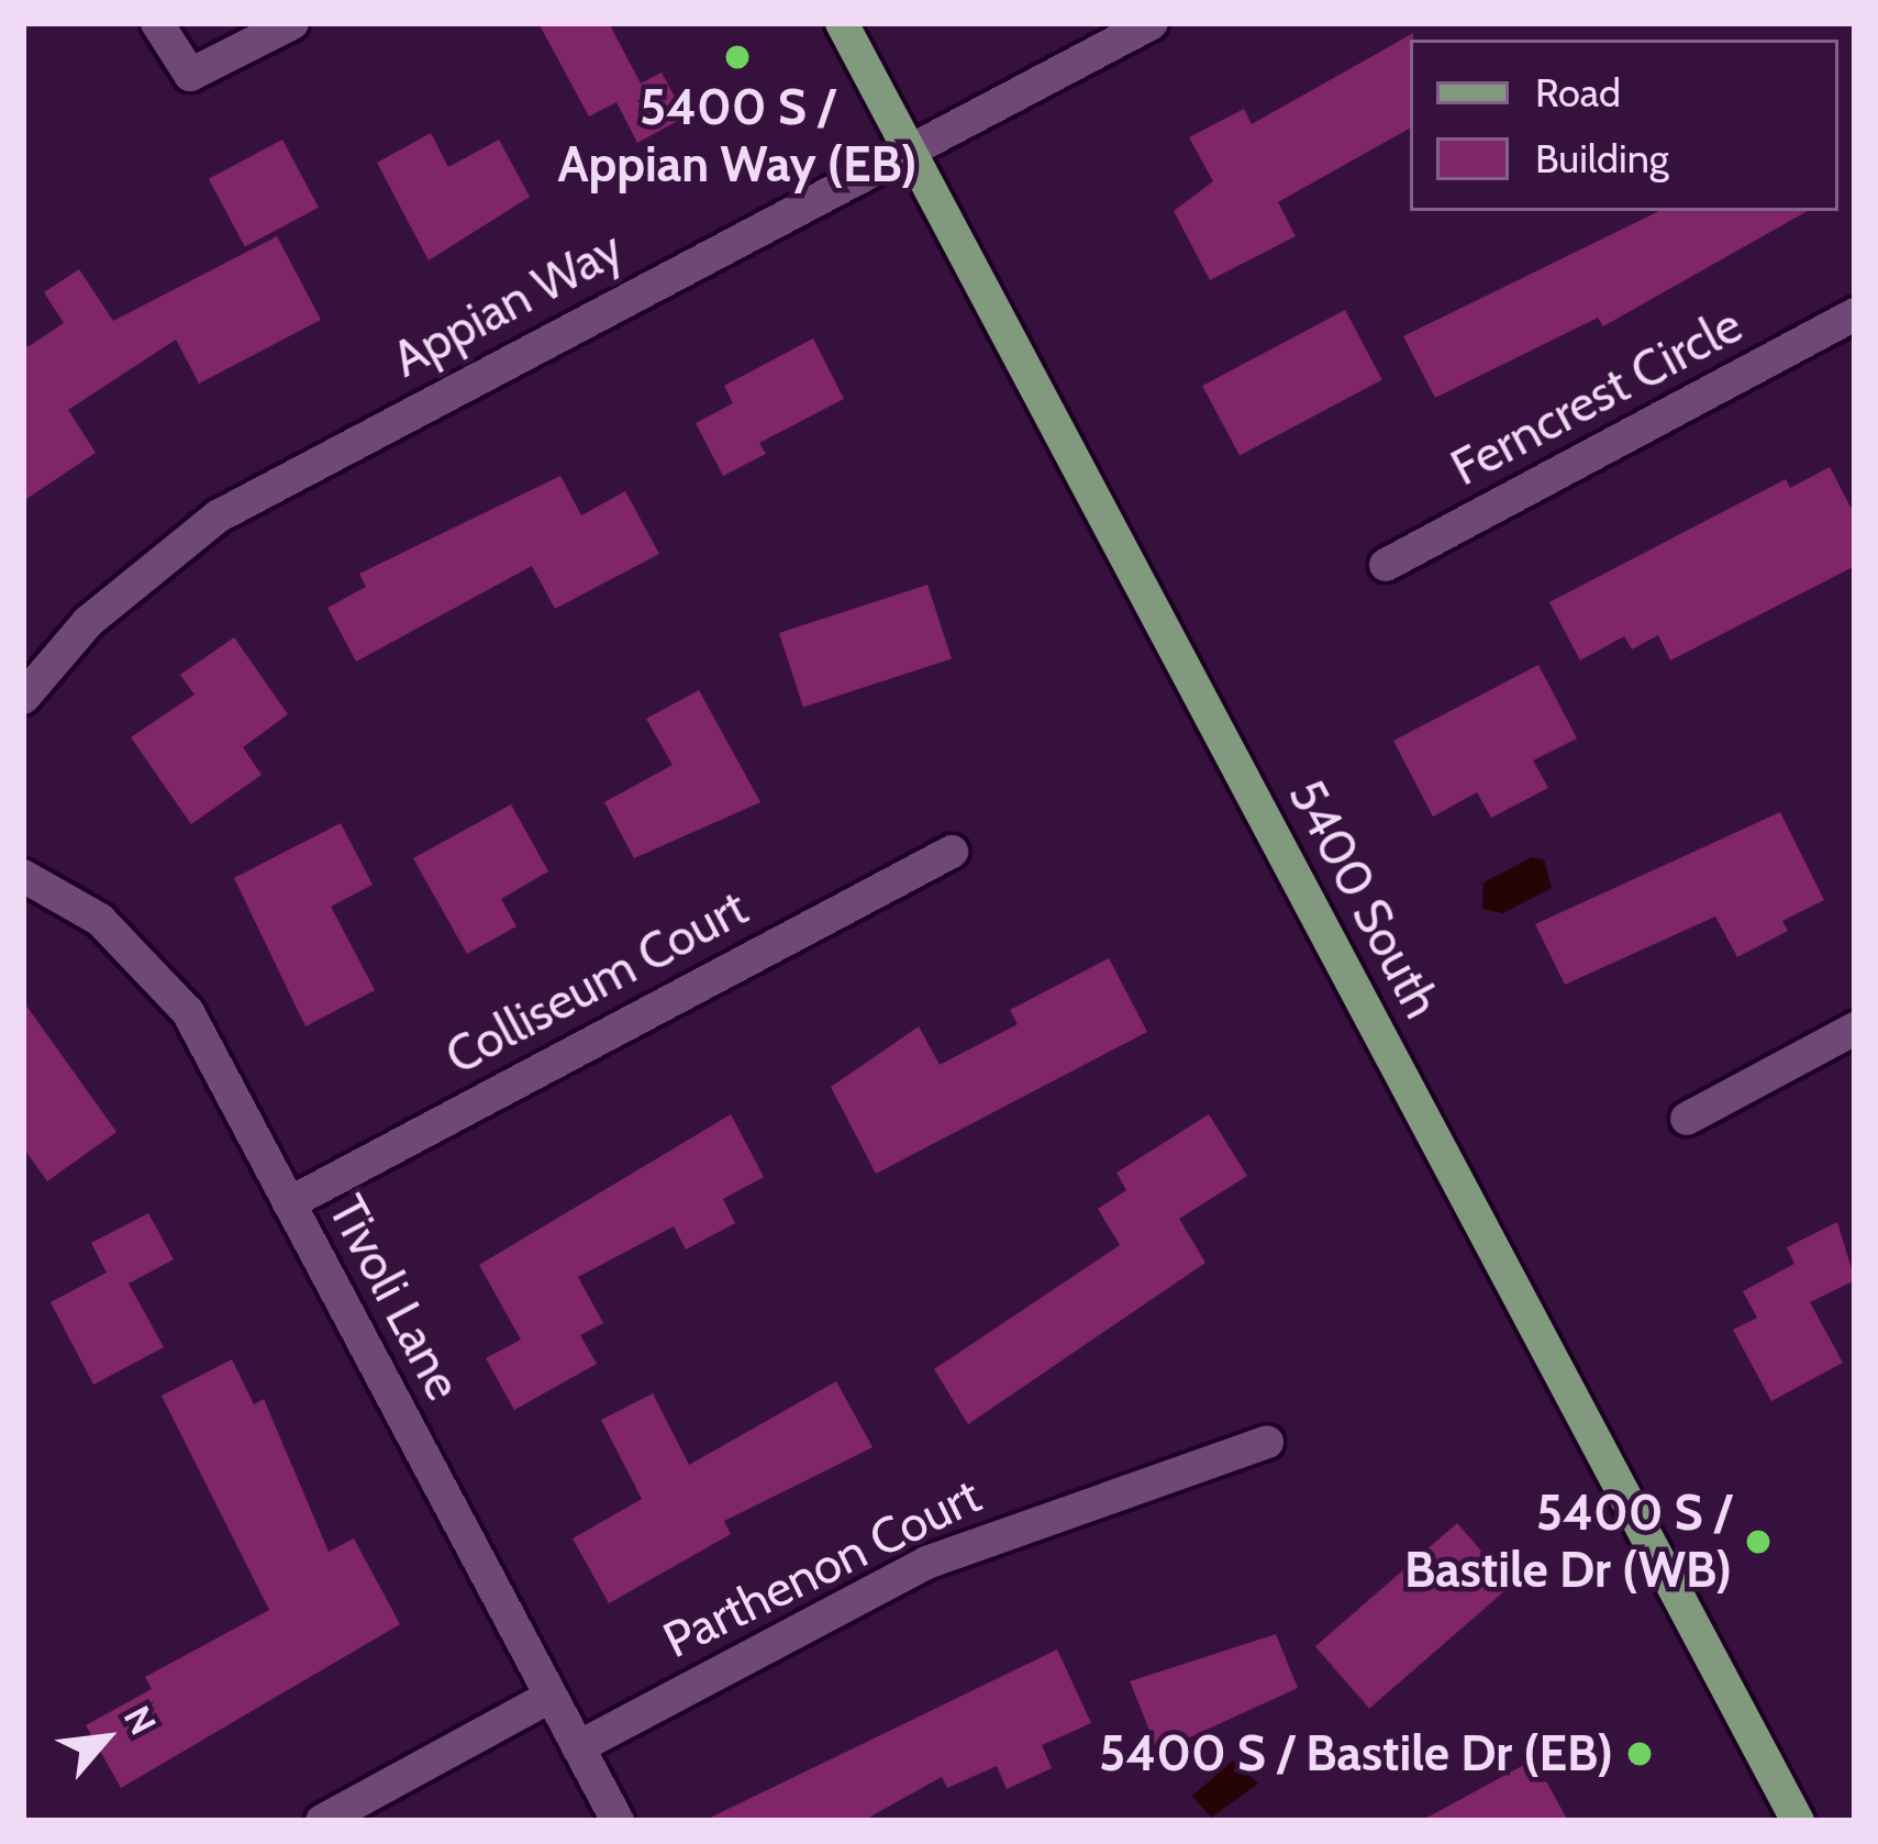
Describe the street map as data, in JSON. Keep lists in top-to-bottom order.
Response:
{
  "streets": {
    "main road": ["5400 South"],
    "street": [
      "Appian Way",
      "Ferncrest Circle",
      "Colliseum Court",
      "Tivoli Lane",
      "Parthenon Court"
    ]
  },
  "crossings": [
    ["Appian Way", "5400 South"],
    ["Colliseum Court", "Tivoli Lane"],
    ["Tivoli Lane", "Parthenon Court"]
  ],
  "places": ["5400 S / Appian Way (EB)", "5400 S / Bastile Dr (WB)", "5400 S / Bastile Dr (EB)"],
  "legend": ["Road", "Building"],
  "north": "top right"
}
